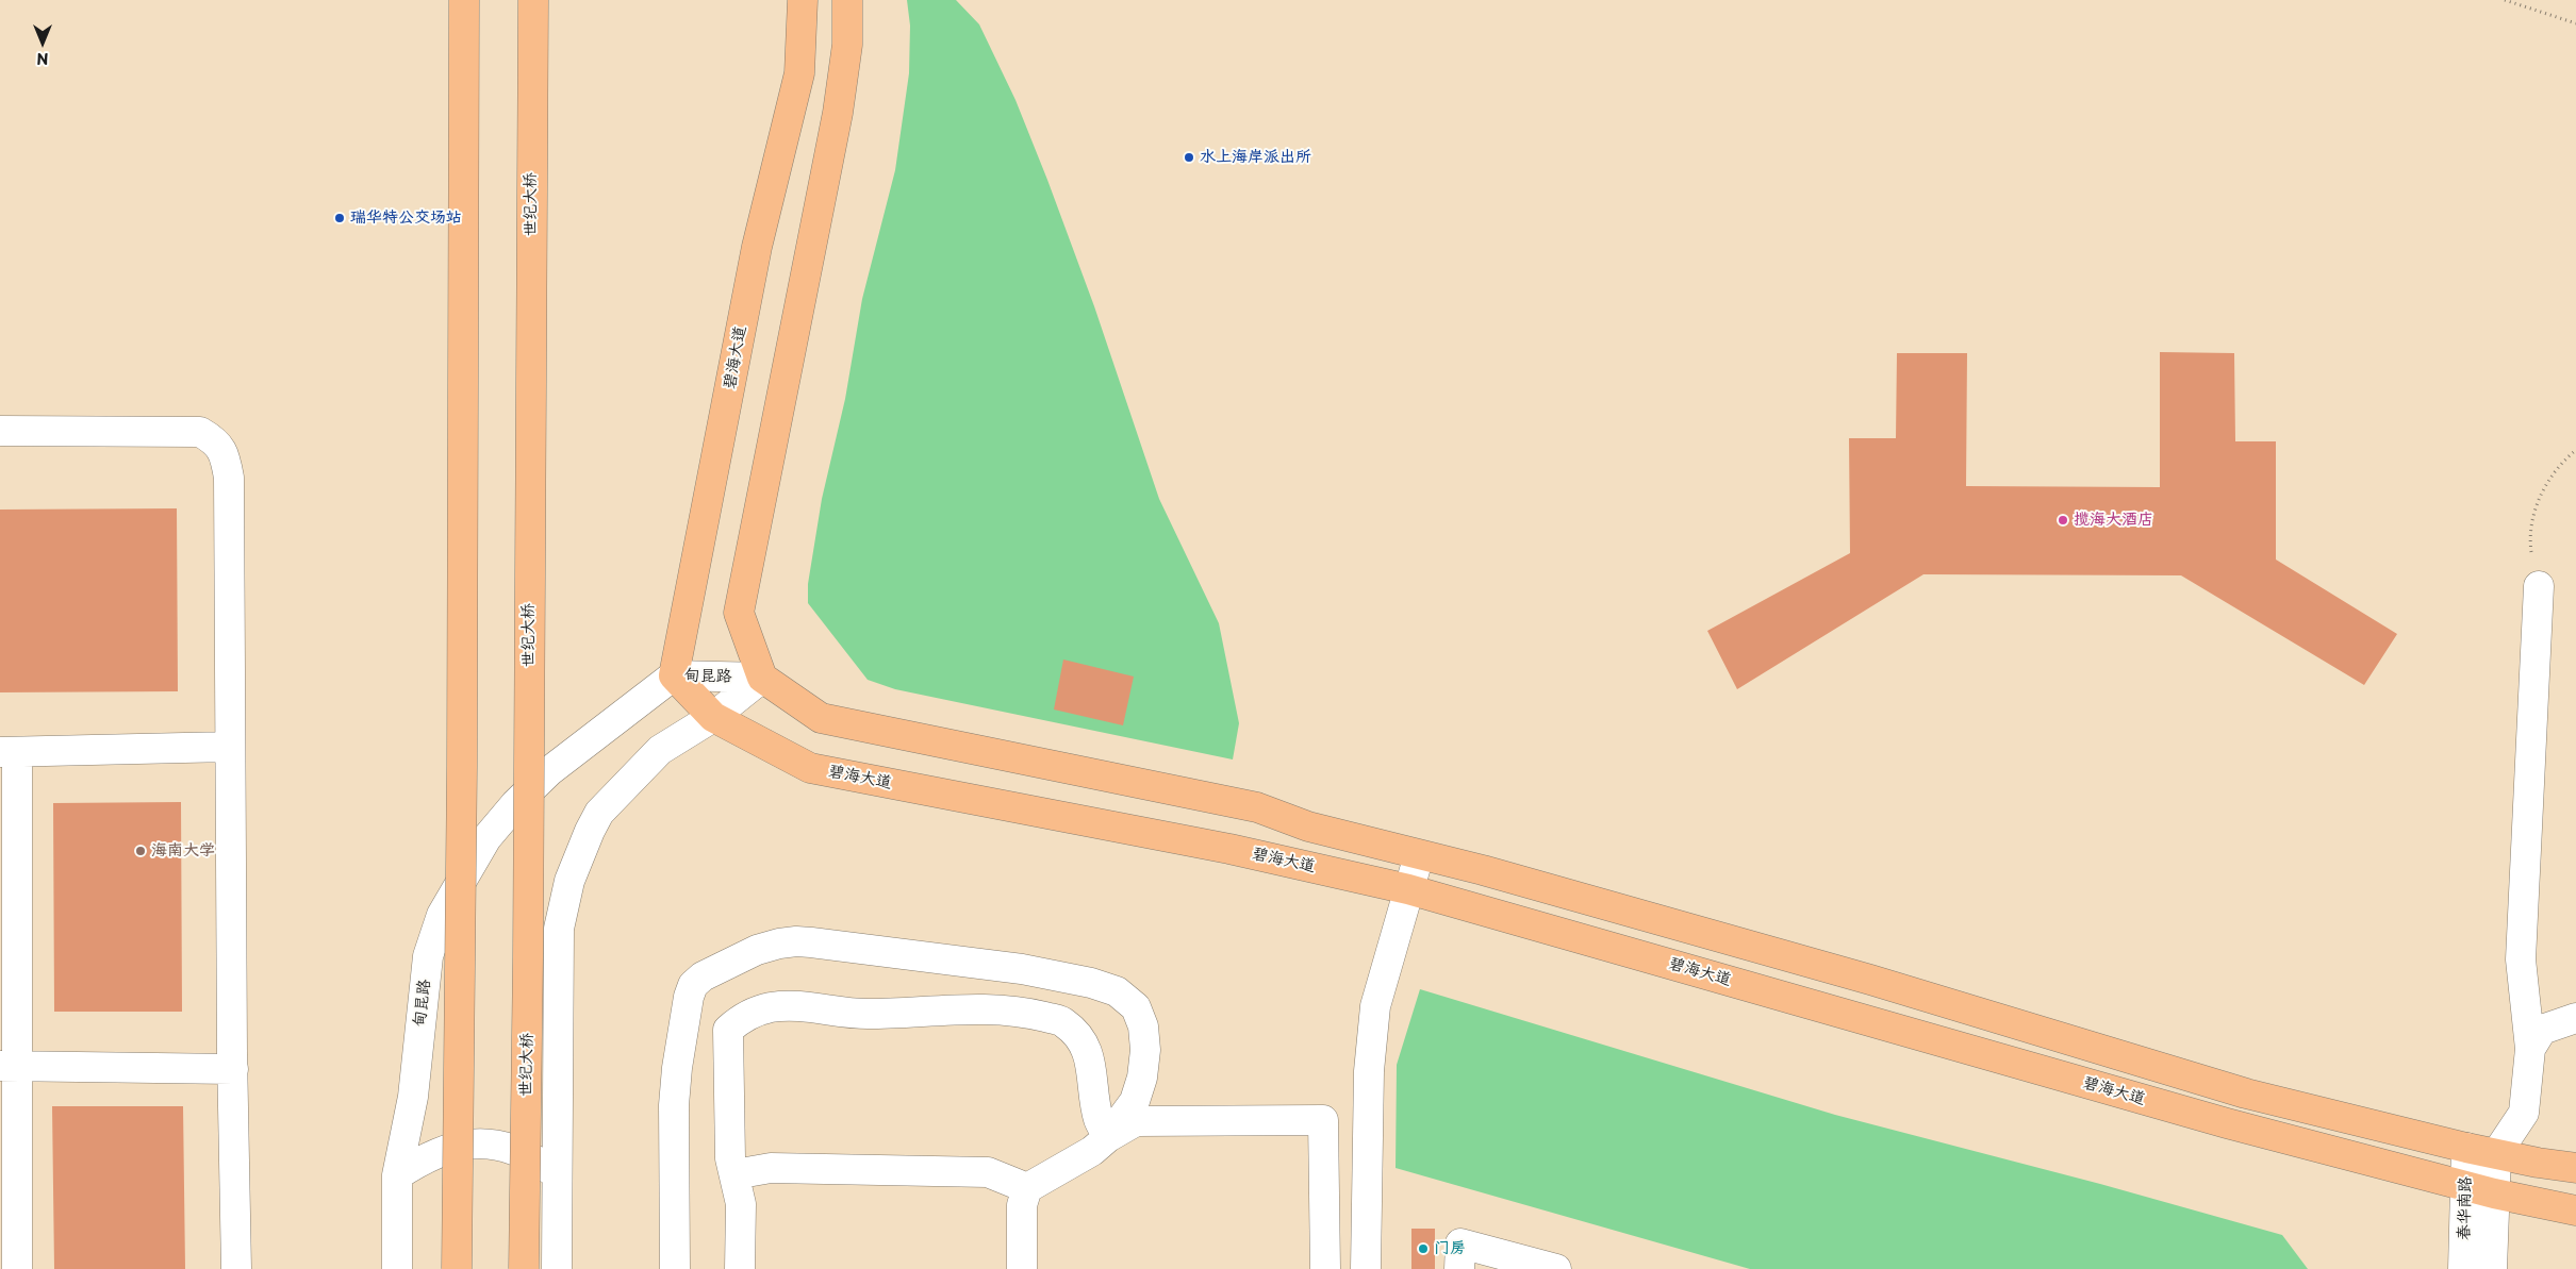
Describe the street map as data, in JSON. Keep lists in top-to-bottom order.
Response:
{
  "streets": {
    "main road": ["世纪大桥", "碧海大道"],
    "street": ["甸昆路", "春华南路"]
  },
  "crossings": [
    ["碧海大道", "甸昆路"],
    ["碧海大道", "春华南路"]
  ],
  "places": [
    "水上海岸派出所",
    "瑞华特公交场站",
    "揽海大酒店",
    "海南大学",
    "门房"
  ],
  "north": "bottom"
}
